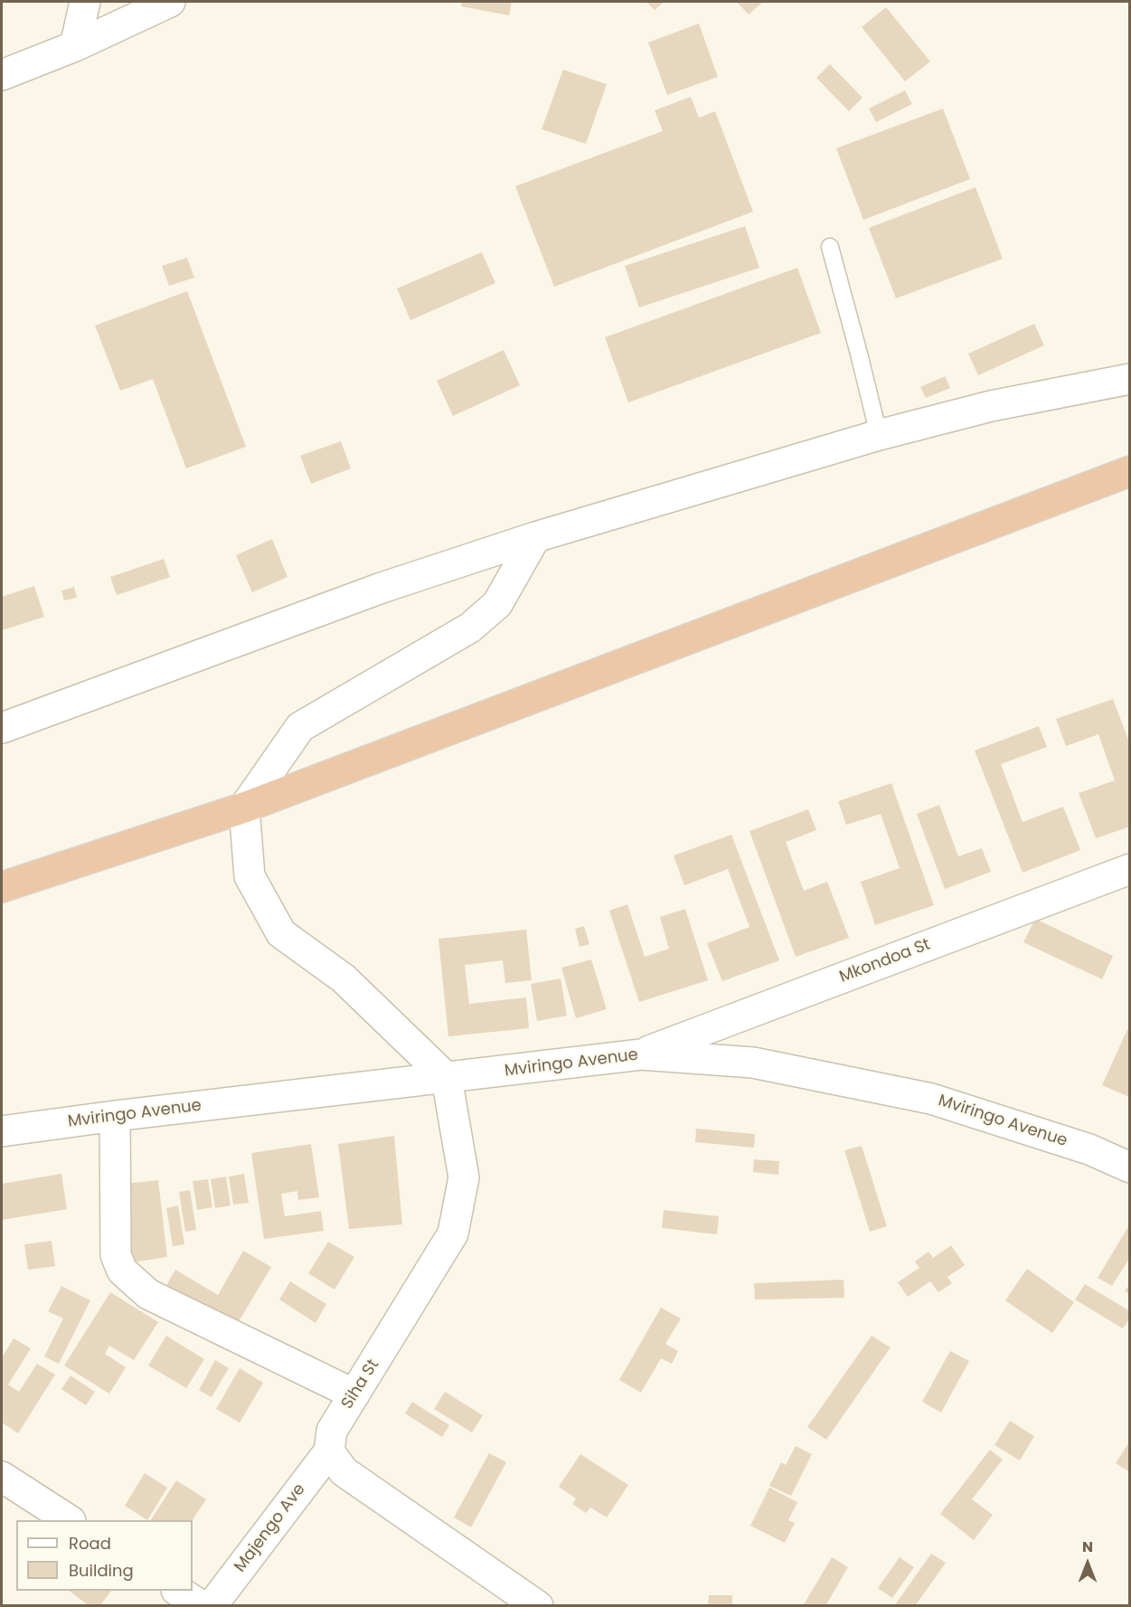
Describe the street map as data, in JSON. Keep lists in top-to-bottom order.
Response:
{
  "streets": {
    "street": [
      "Mkondoa St",
      "Mviringo Avenue",
      "Siha St",
      "Majengo Ave"
    ]
  },
  "crossings": [
    ["Mkondoa St", "Mviringo Avenue"],
    ["Mviringo Avenue", "Siha St"],
    ["Siha St", "Majengo Ave"]
  ],
  "legend": ["Road", "Building"],
  "north": "top"
}
